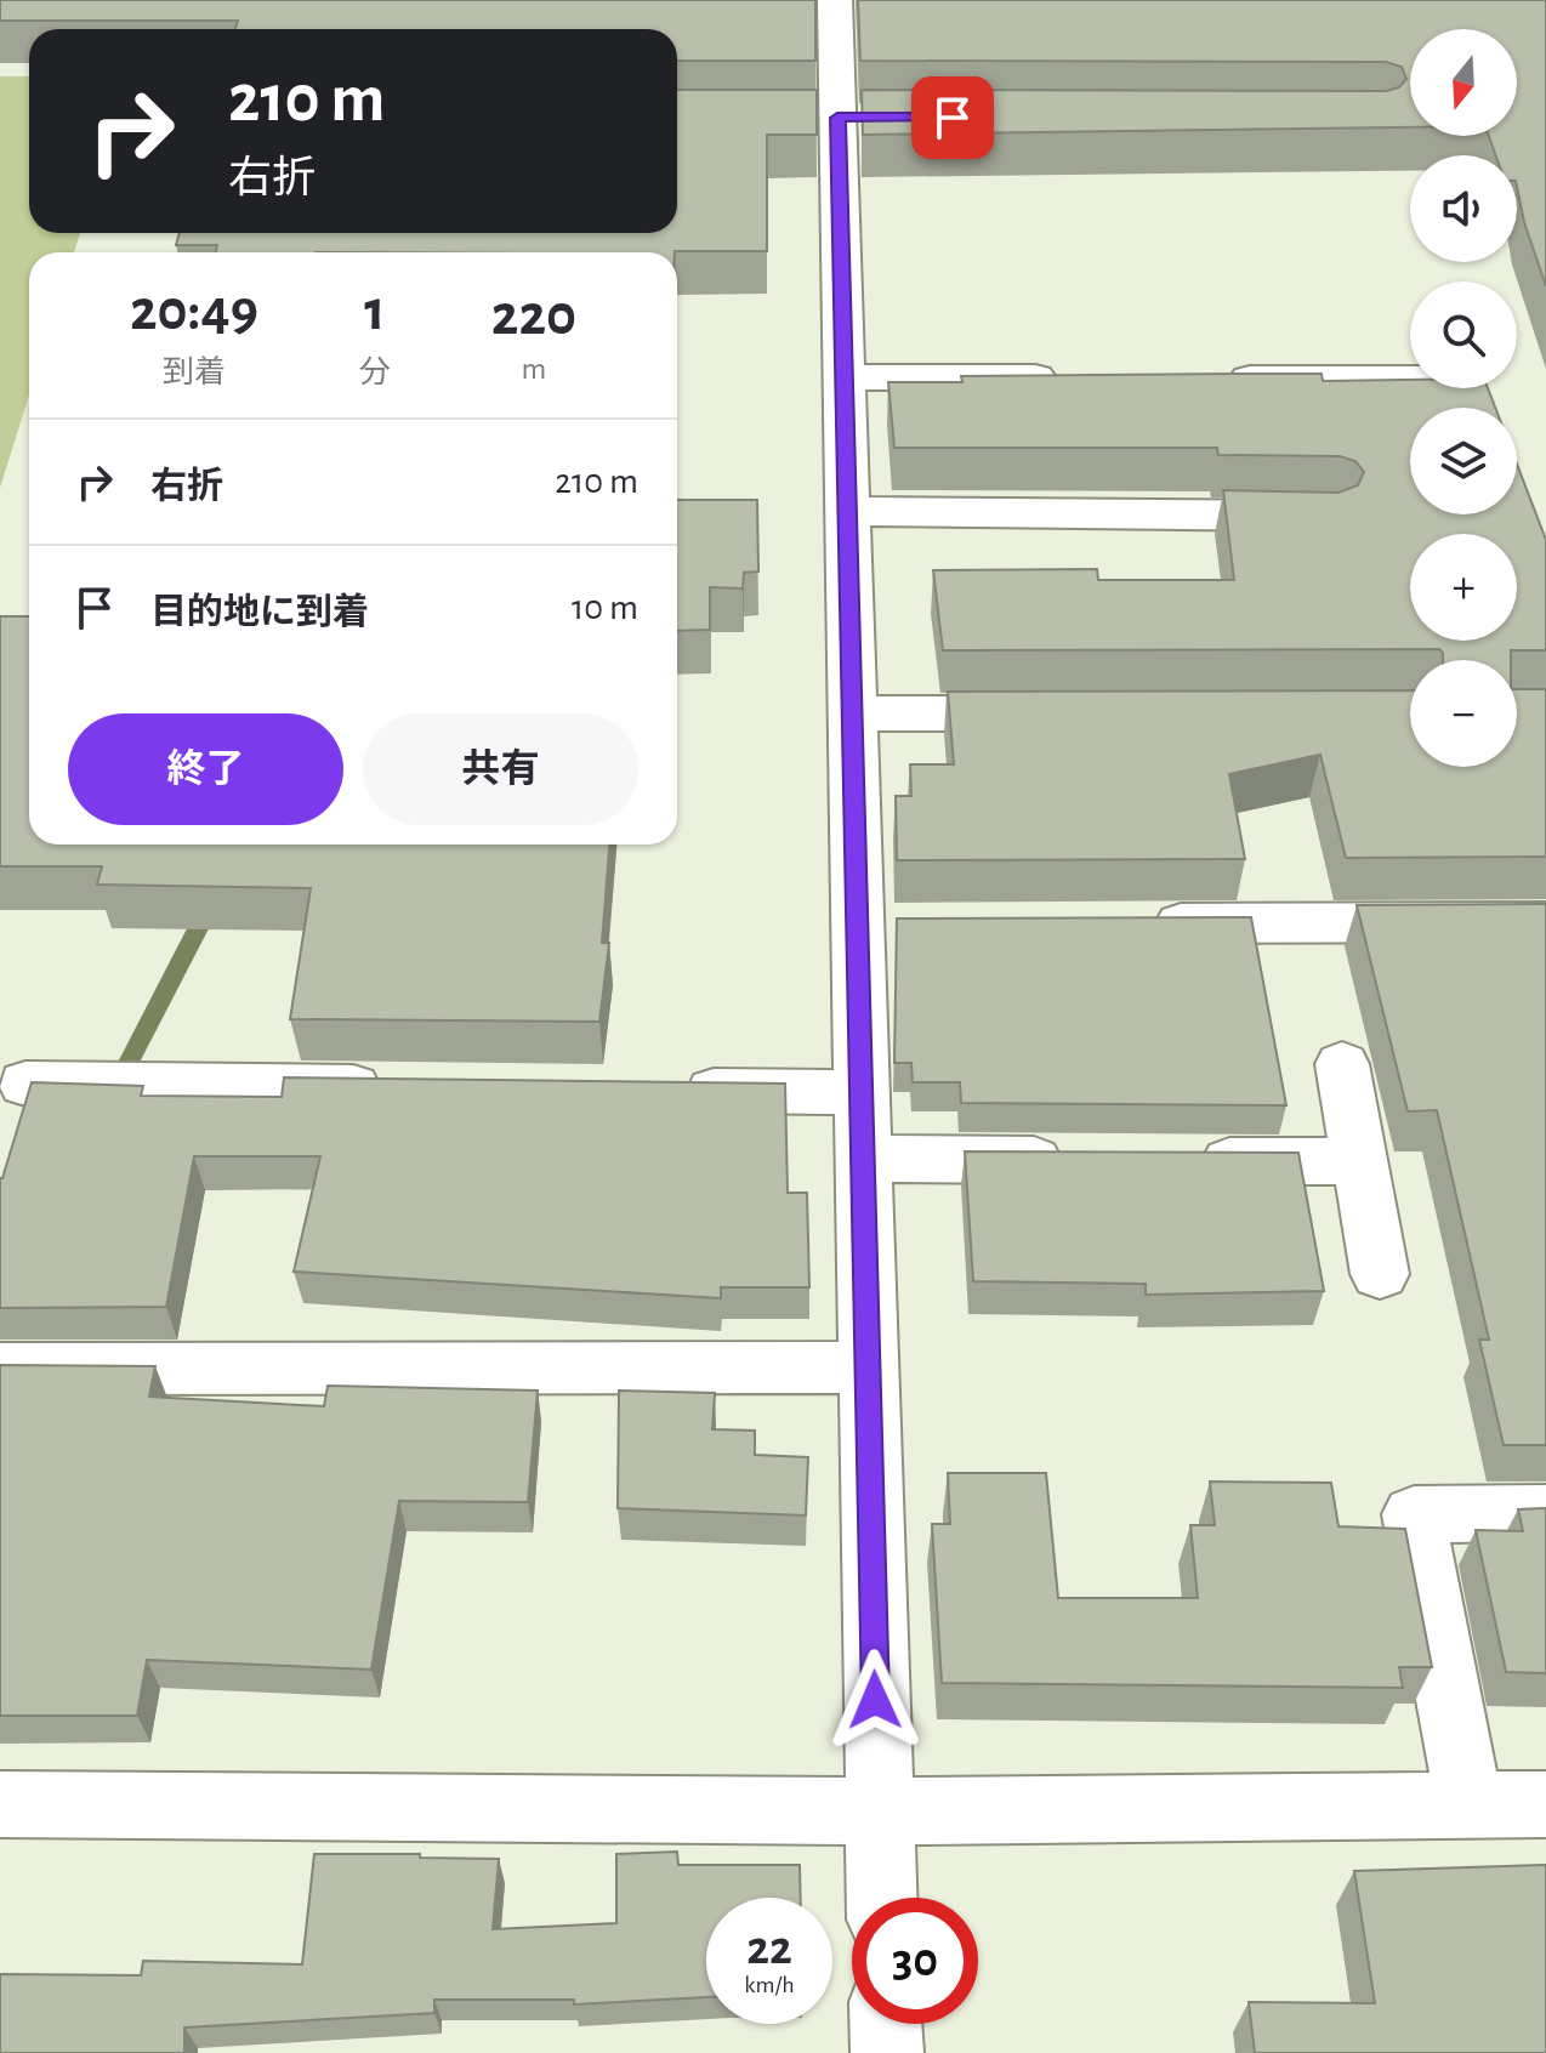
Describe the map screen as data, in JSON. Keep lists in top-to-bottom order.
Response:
{
  "north": "bottom",
  "page": {
    "map_buttons": ["+", "−"],
    "turn": ["210 m", "右折"],
    "eta": [
      "20:49",
      "到着",
      "1",
      "分",
      "220",
      "m"
    ],
    "list": [
      {
        "name": "右折",
        "value": "210 m"
      },
      {
        "name": "目的地に到着",
        "value": "10 m"
      }
    ],
    "buttons": ["終了", "共有"],
    "speed": "22 km/h",
    "limit": "30"
  }
}
